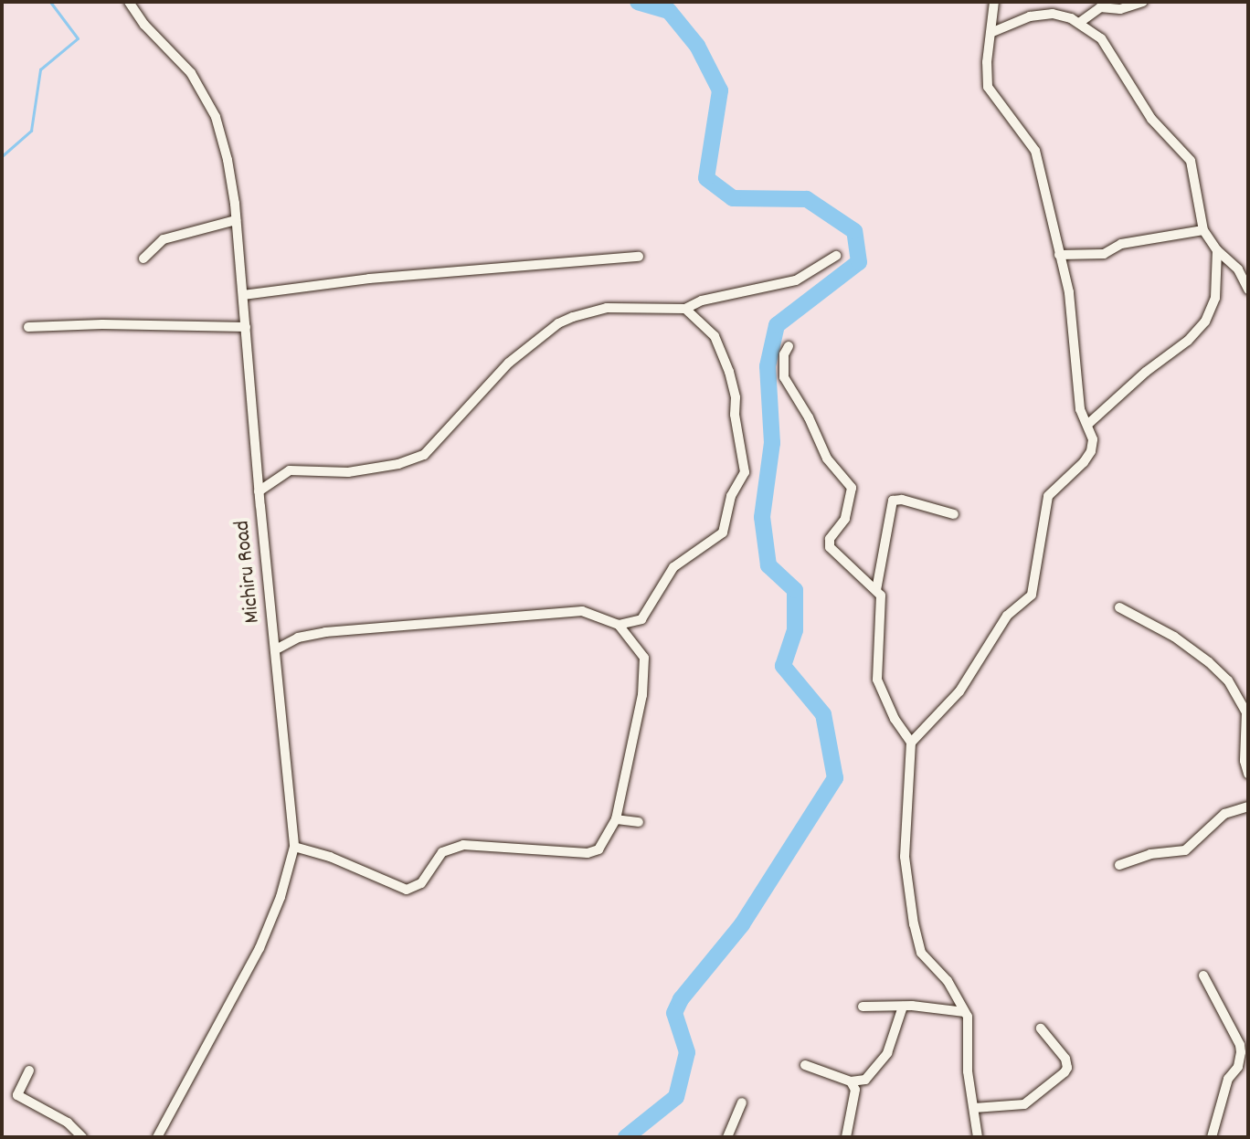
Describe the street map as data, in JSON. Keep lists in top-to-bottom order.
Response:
{
  "streets": {
    "street": ["Michiru Road"]
  }
}
